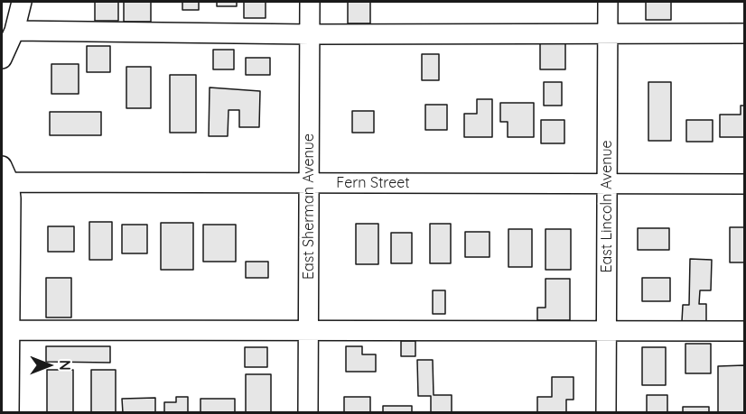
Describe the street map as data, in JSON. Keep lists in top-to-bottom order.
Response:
{
  "streets": {
    "street": ["Fern Street", "East Sherman Avenue", "East Lincoln Avenue"]
  },
  "crossings": [
    ["Fern Street", "East Sherman Avenue"],
    ["Fern Street", "East Lincoln Avenue"]
  ],
  "north": "right"
}
